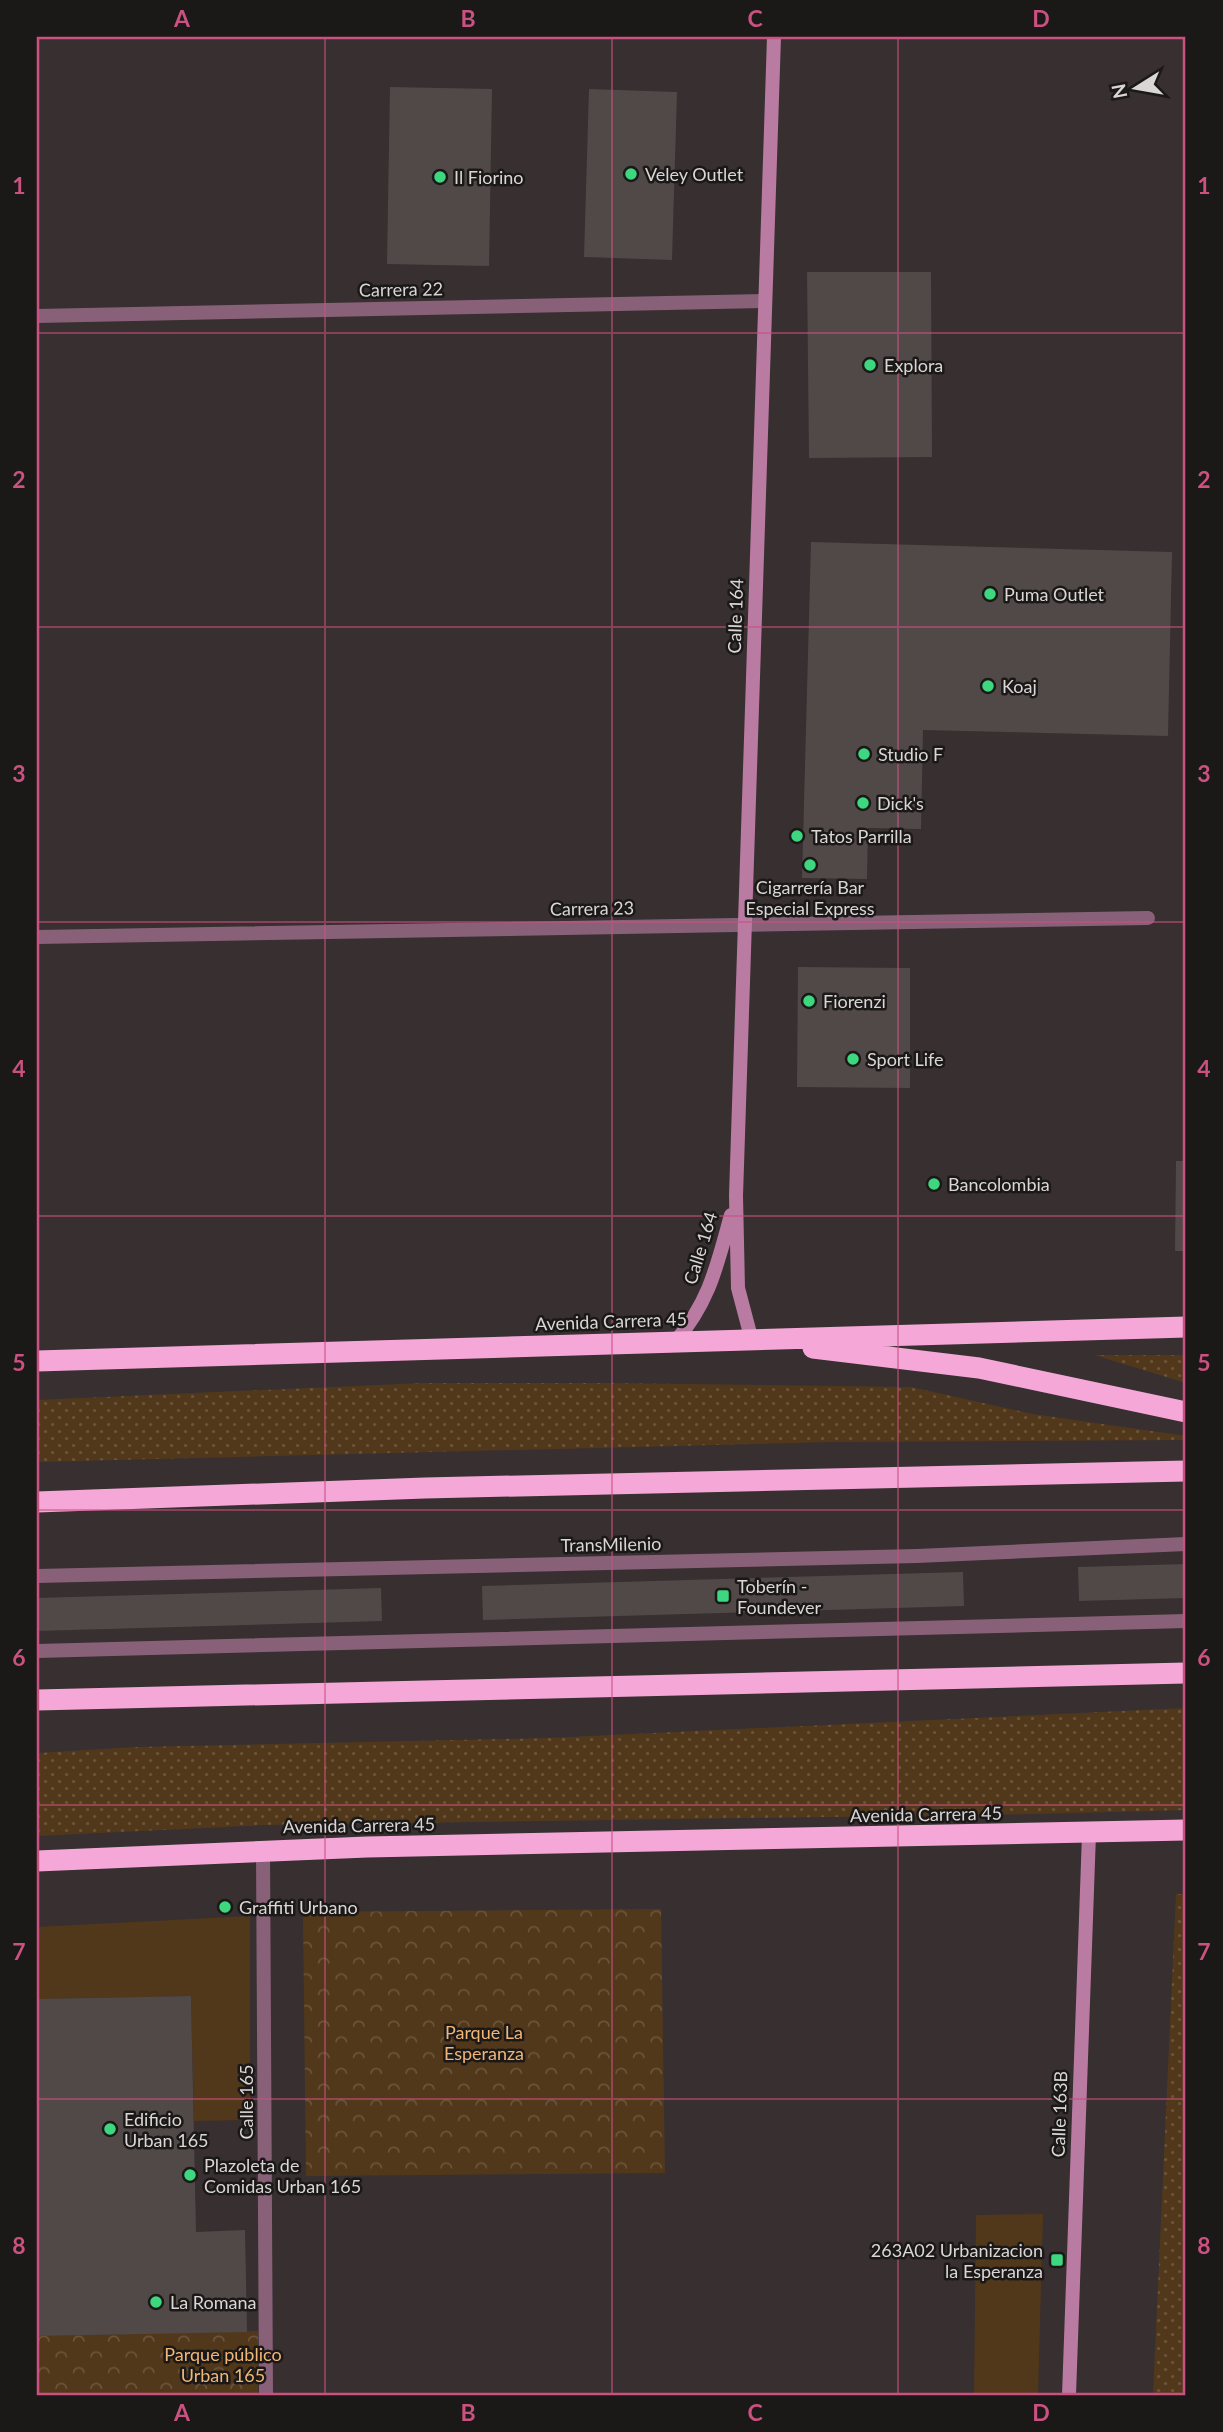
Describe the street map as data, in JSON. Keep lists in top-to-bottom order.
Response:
{
  "streets": {
    "highway": ["Avenida Carrera 45"],
    "main road": ["Calle 164", "Calle 163B"],
    "street": [
      "Carrera 22",
      "Carrera 23",
      "TransMilenio",
      "Calle 165"
    ]
  },
  "crossings": [
    ["Carrera 22", "Calle 164"],
    ["Calle 164", "Carrera 23"],
    ["Calle 164", "Avenida Carrera 45"],
    ["Avenida Carrera 45", "Calle 165"],
    ["Avenida Carrera 45", "Calle 163B"]
  ],
  "parks": ["Parque La Esperanza", "Parque público Urban 165"],
  "places": {
    "other": [
      "Veley Outlet",
      "Il Fiorino",
      "Explora",
      "Puma Outlet",
      "Koaj",
      "Studio F",
      "Dick's",
      "Tatos Parrilla",
      "Cigarrería Bar Especial Express",
      "Fiorenzi",
      "Sport Life",
      "Bancolombia",
      "Graffiti Urbano",
      "Edificio Urban 165",
      "Plazoleta de Comidas Urban 165",
      "La Romana"
    ],
    "transit": ["Toberín - Foundever", "263A02 Urbanizacion la Esperanza"]
  },
  "north": "left",
  "grid": {
    "columns": [
      "A",
      "B",
      "C",
      "D"
    ],
    "rows": [
      "1",
      "2",
      "3",
      "4",
      "5",
      "6",
      "7",
      "8"
    ]
  }
}
